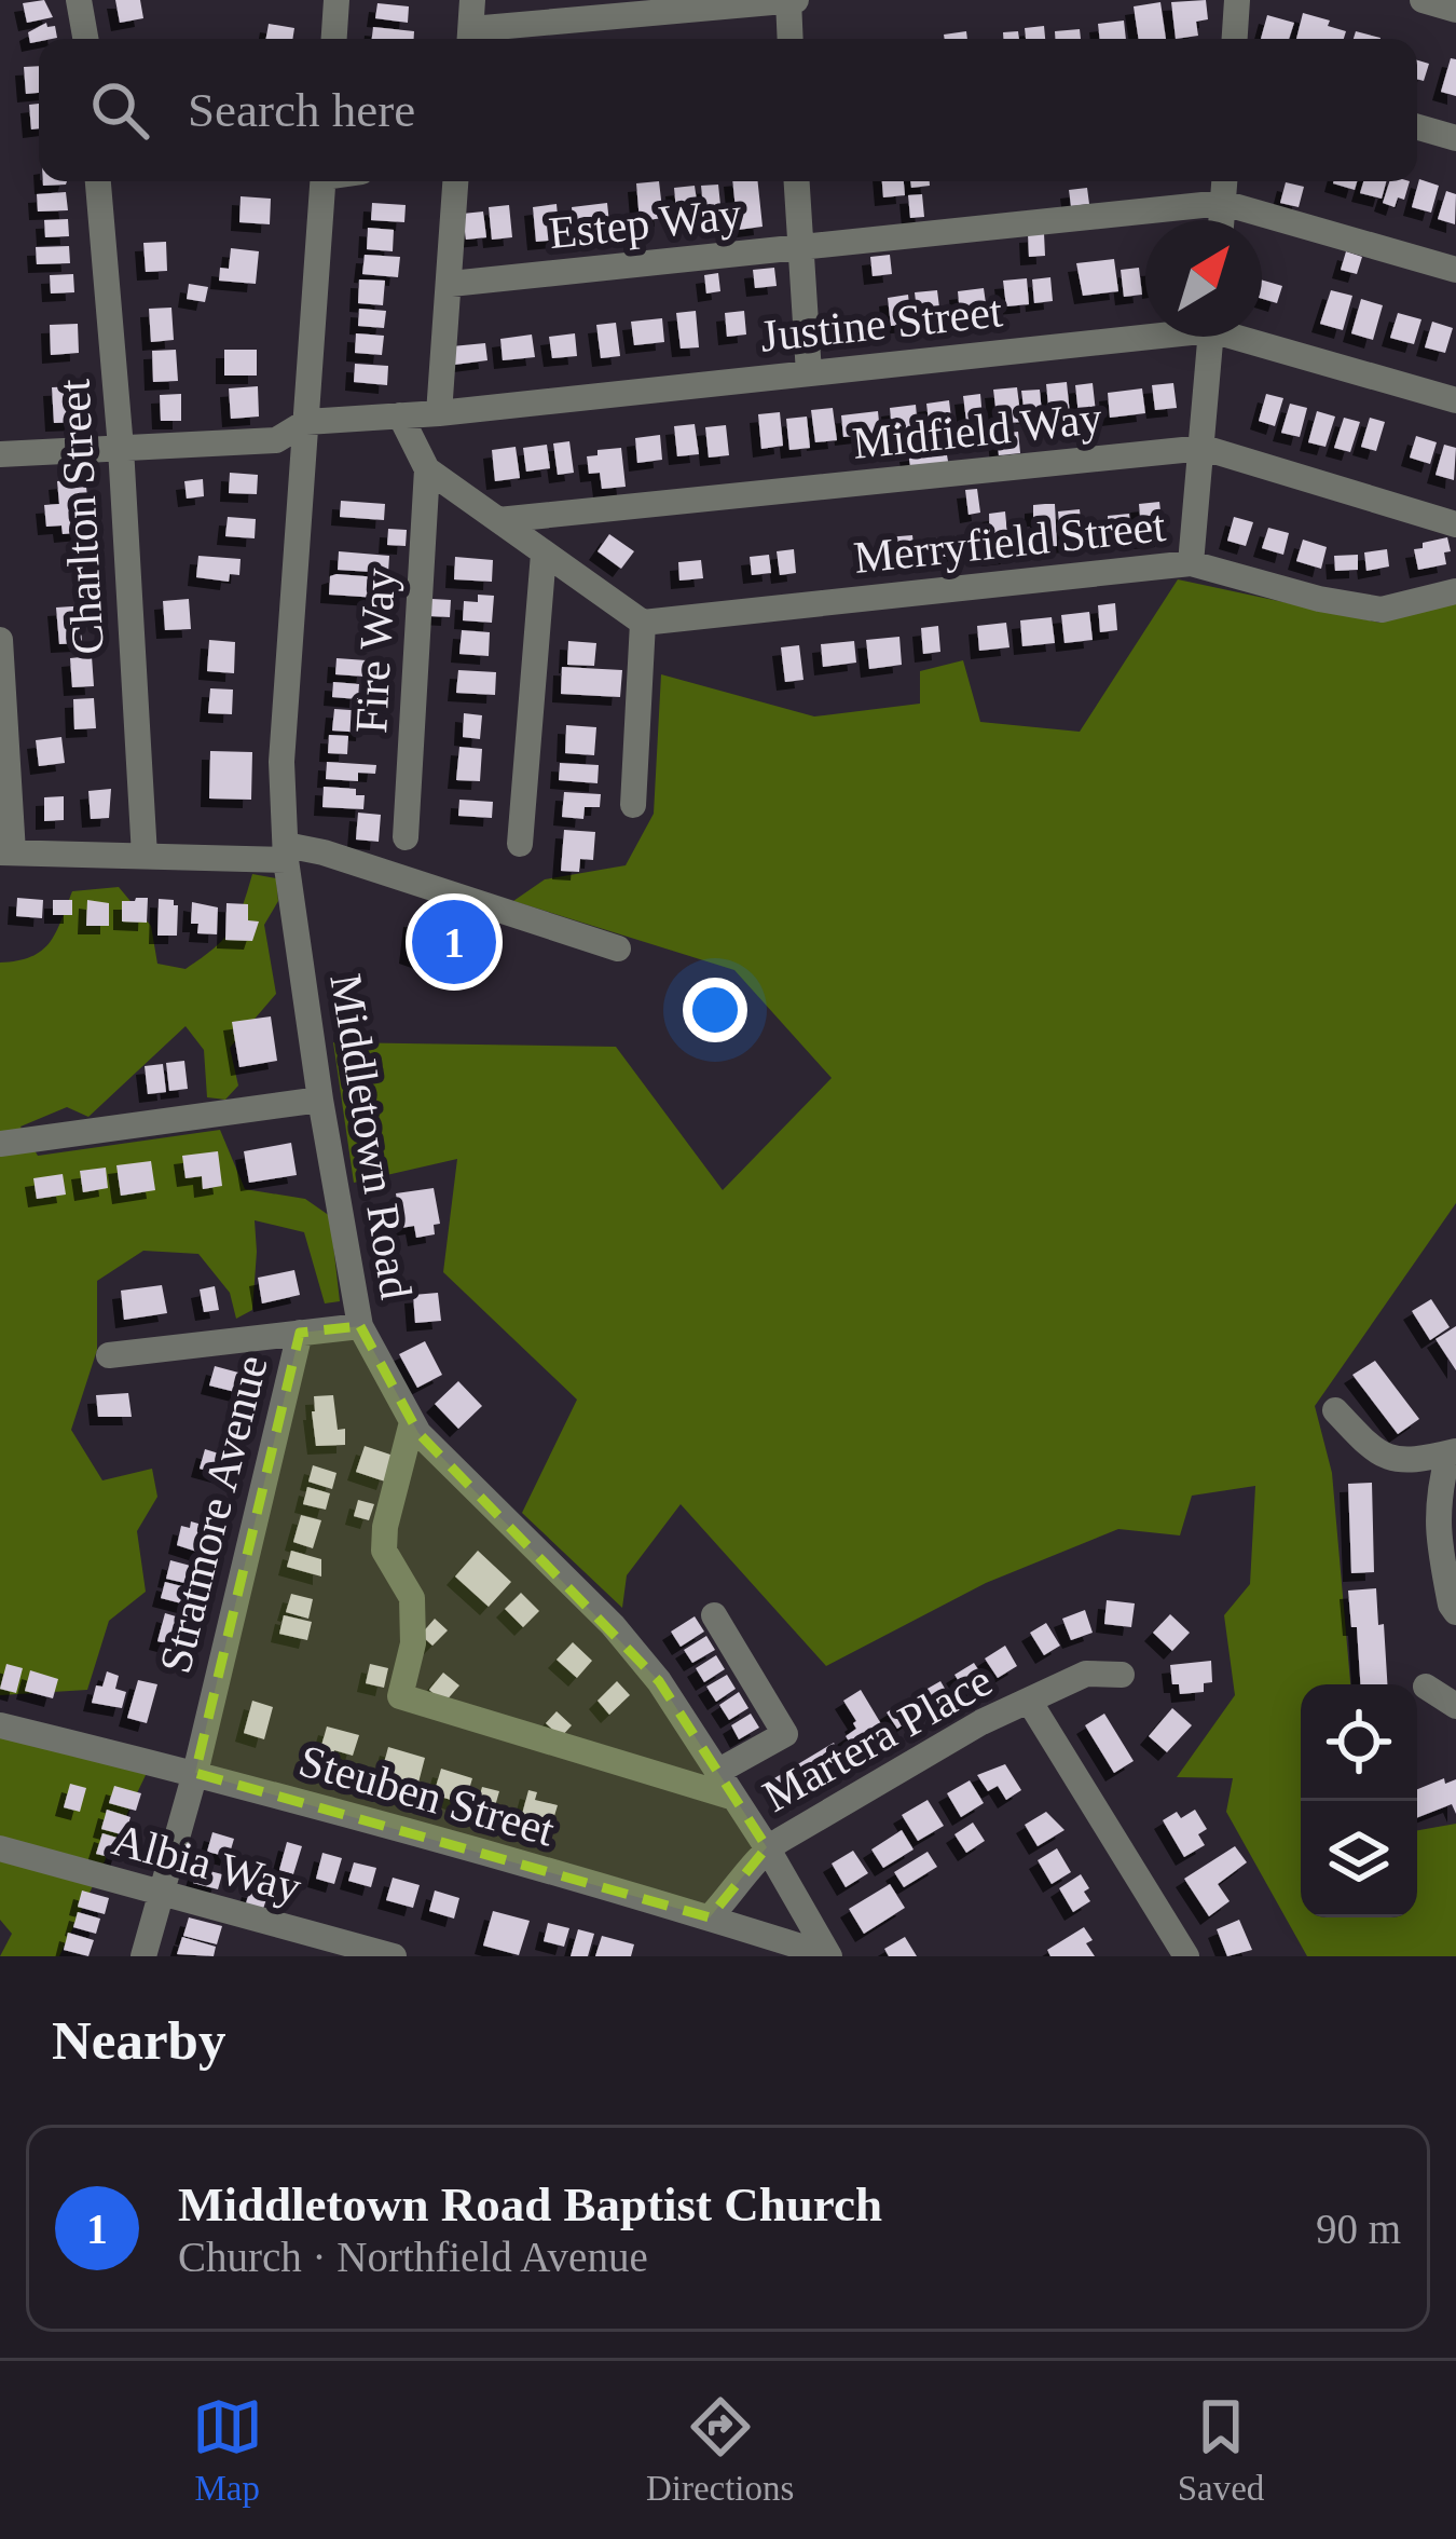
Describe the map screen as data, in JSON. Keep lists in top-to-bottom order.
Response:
{
  "streets": {
    "street": [
      "Estep Way",
      "Justine Street",
      "Midfield Way",
      "Charlton Street",
      "Merryfield Street",
      "Fire Way",
      "Middletown Road",
      "Stratmore Avenue",
      "Martera Place",
      "Steuben Street",
      "Albia Way"
    ]
  },
  "crossings": [
    ["Justine Street", "Charlton Street"],
    ["Justine Street", "Middletown Road"],
    ["Middletown Road", "Stratmore Avenue"],
    ["Middletown Road", "Martera Place"],
    ["Middletown Road", "Steuben Street"],
    ["Stratmore Avenue", "Steuben Street"],
    ["Stratmore Avenue", "Albia Way"]
  ],
  "north": "top right",
  "page": {
    "search": "Search here",
    "pins": "1",
    "heading": "Nearby",
    "list": [
      {
        "mark": "1",
        "name": "Middletown Road Baptist Church",
        "note": "Church · Northfield Avenue",
        "value": "90 m"
      }
    ],
    "nav": ["Map", "Directions", "Saved"]
  }
}
